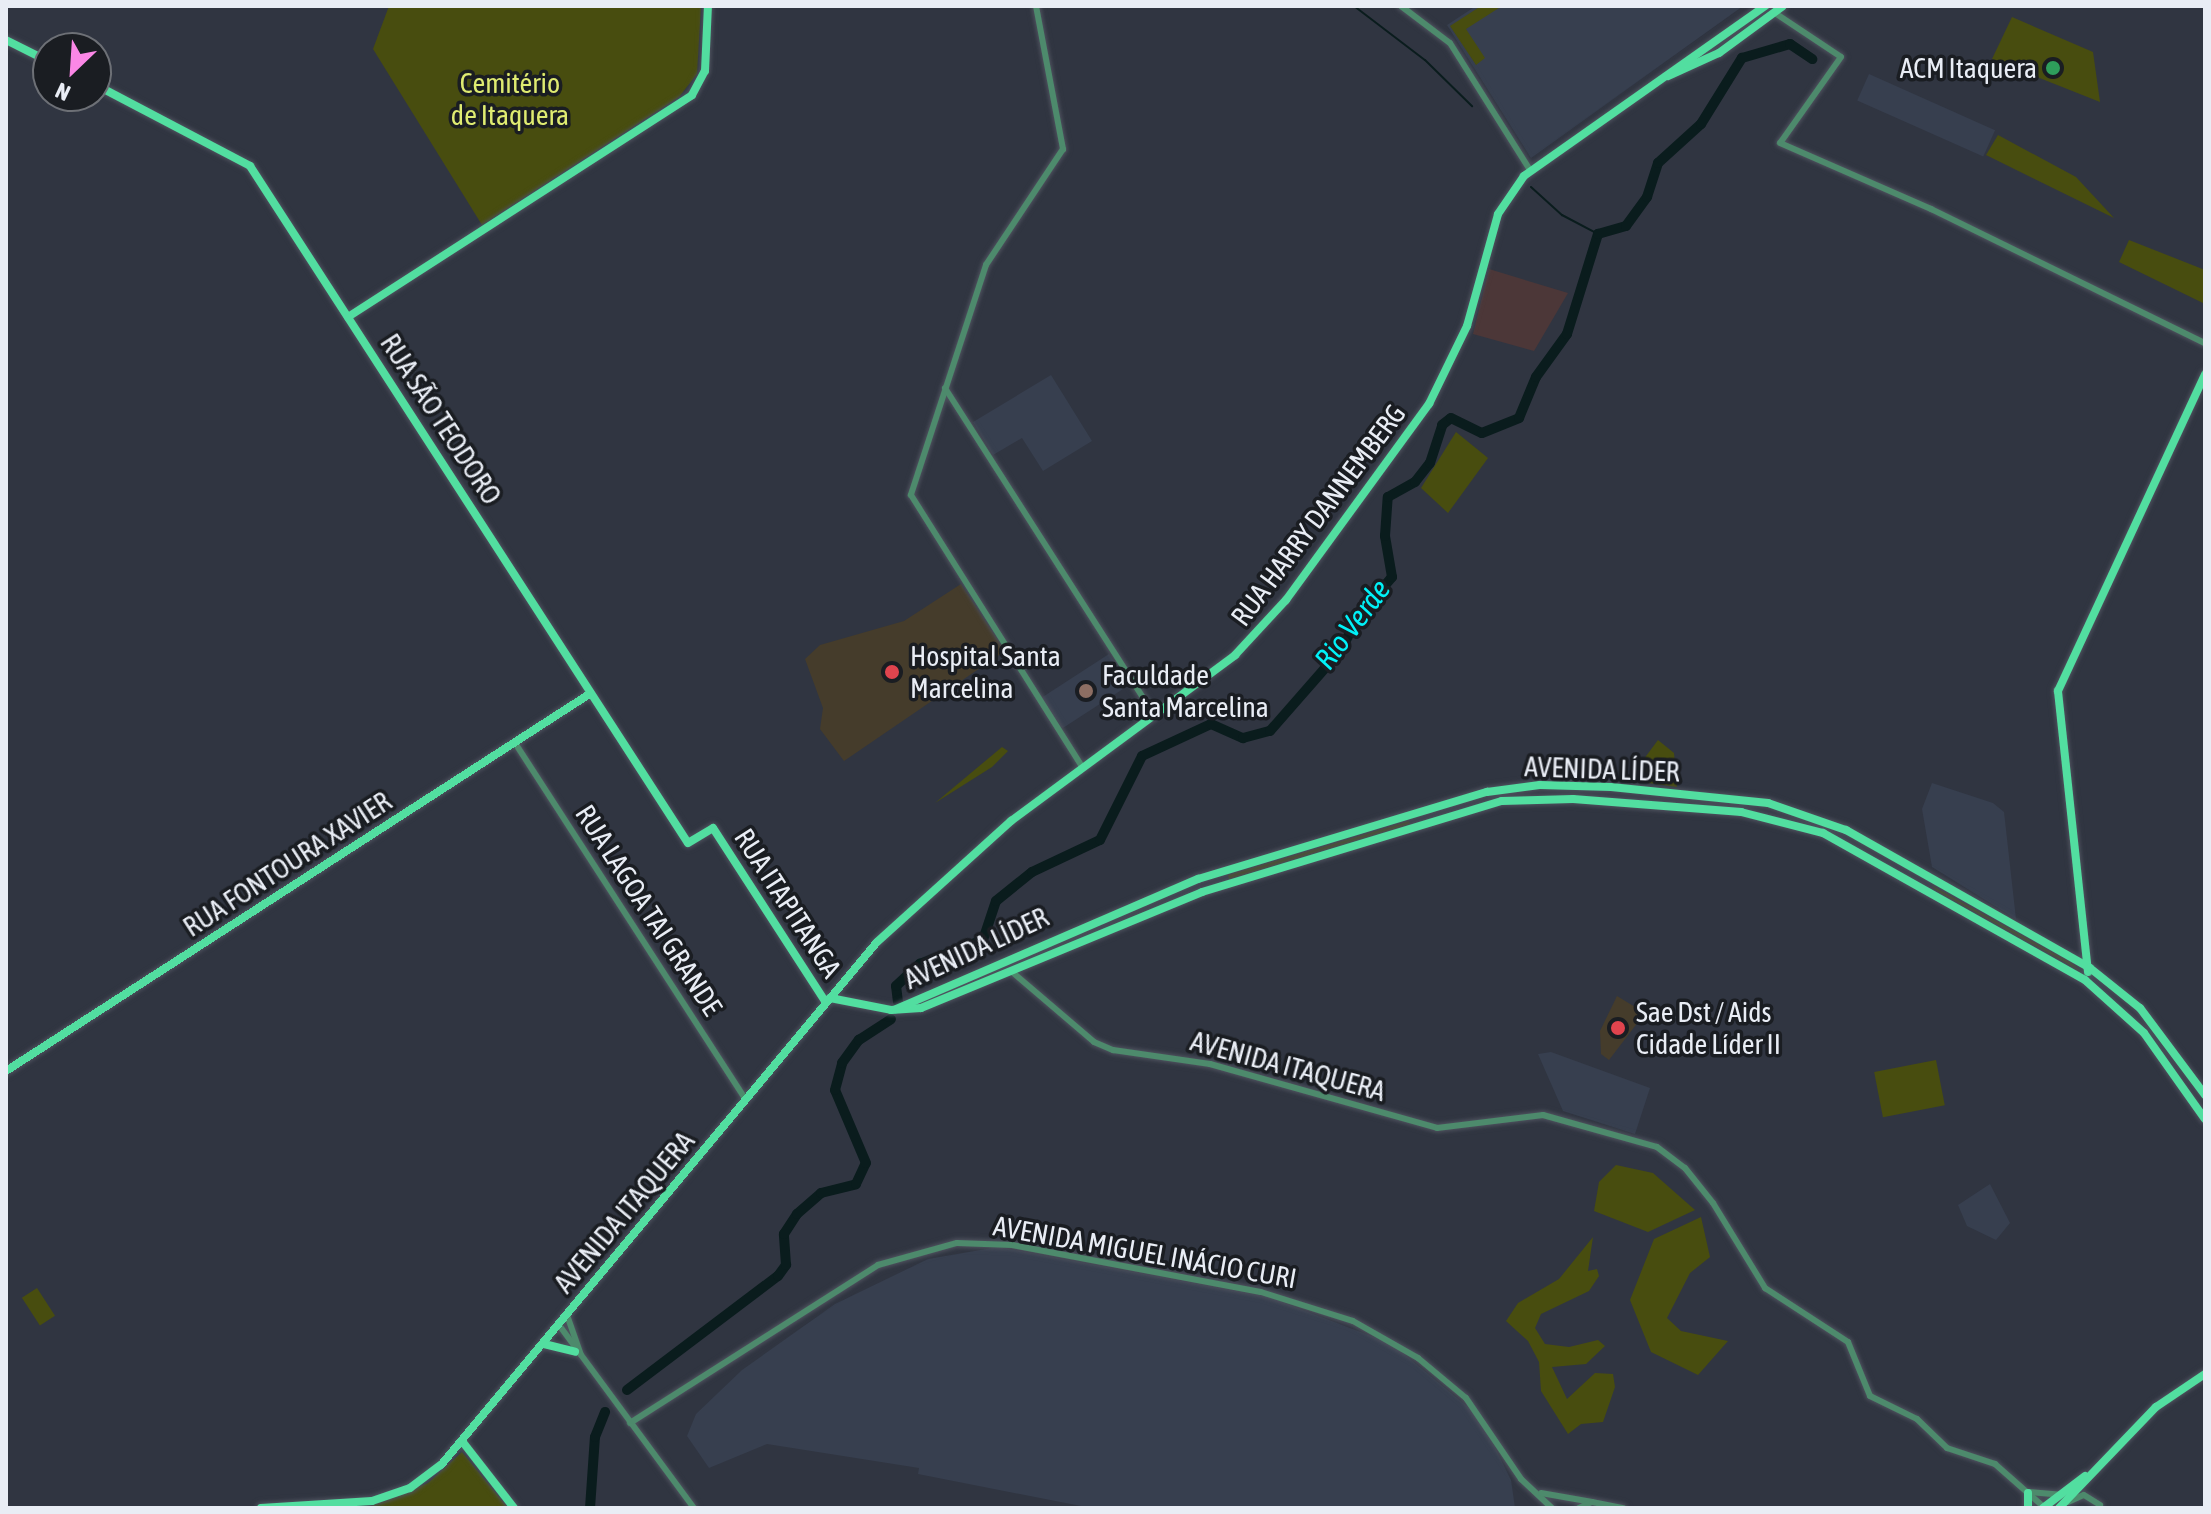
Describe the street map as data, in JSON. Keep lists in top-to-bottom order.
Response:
{
  "streets": {
    "main road": [
      "RUA SÃO TEODORO",
      "RUA HARRY DANNEMBERG",
      "AVENIDA LÍDER",
      "RUA FONTOURA XAVIER",
      "RUA ITAPITANGA",
      "AVENIDA ITAQUERA"
    ],
    "street": ["RUA LAGOA TAI GRANDE", "AVENIDA MIGUEL INÁCIO CURI"]
  },
  "crossings": [
    ["RUA SÃO TEODORO", "RUA FONTOURA XAVIER"],
    ["RUA SÃO TEODORO", "RUA ITAPITANGA"],
    ["RUA HARRY DANNEMBERG", "RUA ITAPITANGA"],
    ["RUA HARRY DANNEMBERG", "AVENIDA ITAQUERA"],
    ["AVENIDA LÍDER", "AVENIDA ITAQUERA"],
    ["RUA FONTOURA XAVIER", "RUA LAGOA TAI GRANDE"],
    ["RUA ITAPITANGA", "AVENIDA ITAQUERA"],
    ["RUA LAGOA TAI GRANDE", "AVENIDA ITAQUERA"]
  ],
  "water": ["Rio Verde"],
  "parks": ["Cemitério de Itaquera"],
  "places": [
    "ACM Itaquera",
    "Hospital Santa Marcelina",
    "Faculdade Santa Marcelina",
    "Sae Dst / Aids Cidade Líder II"
  ],
  "north": "bottom left"
}
